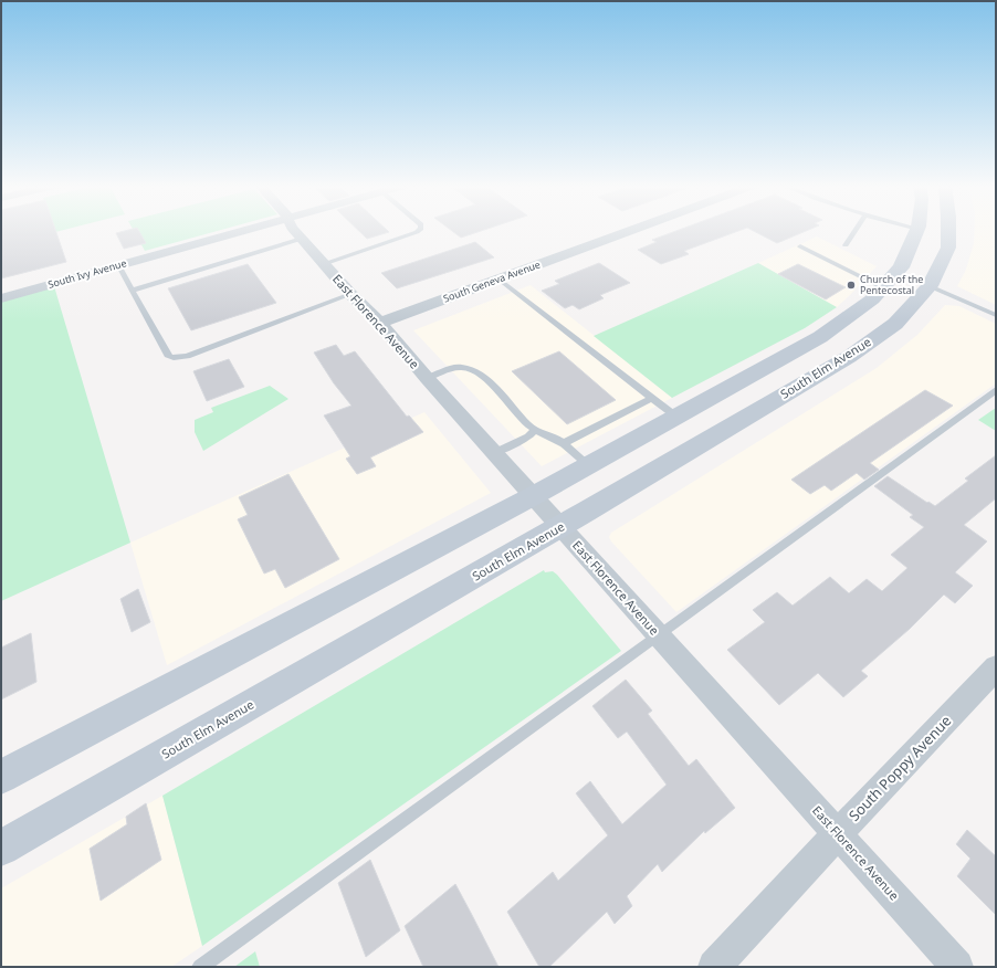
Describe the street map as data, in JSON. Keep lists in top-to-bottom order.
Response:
{
  "streets": {
    "main road": ["South Elm Avenue"],
    "street": [
      "South Ivy Avenue",
      "South Geneva Avenue",
      "East Florence Avenue",
      "South Poppy Avenue"
    ]
  },
  "crossings": [
    ["South Geneva Avenue", "East Florence Avenue"],
    ["East Florence Avenue", "South Elm Avenue"],
    ["East Florence Avenue", "South Poppy Avenue"]
  ],
  "places": ["Church of the Pentecostal"]
}
